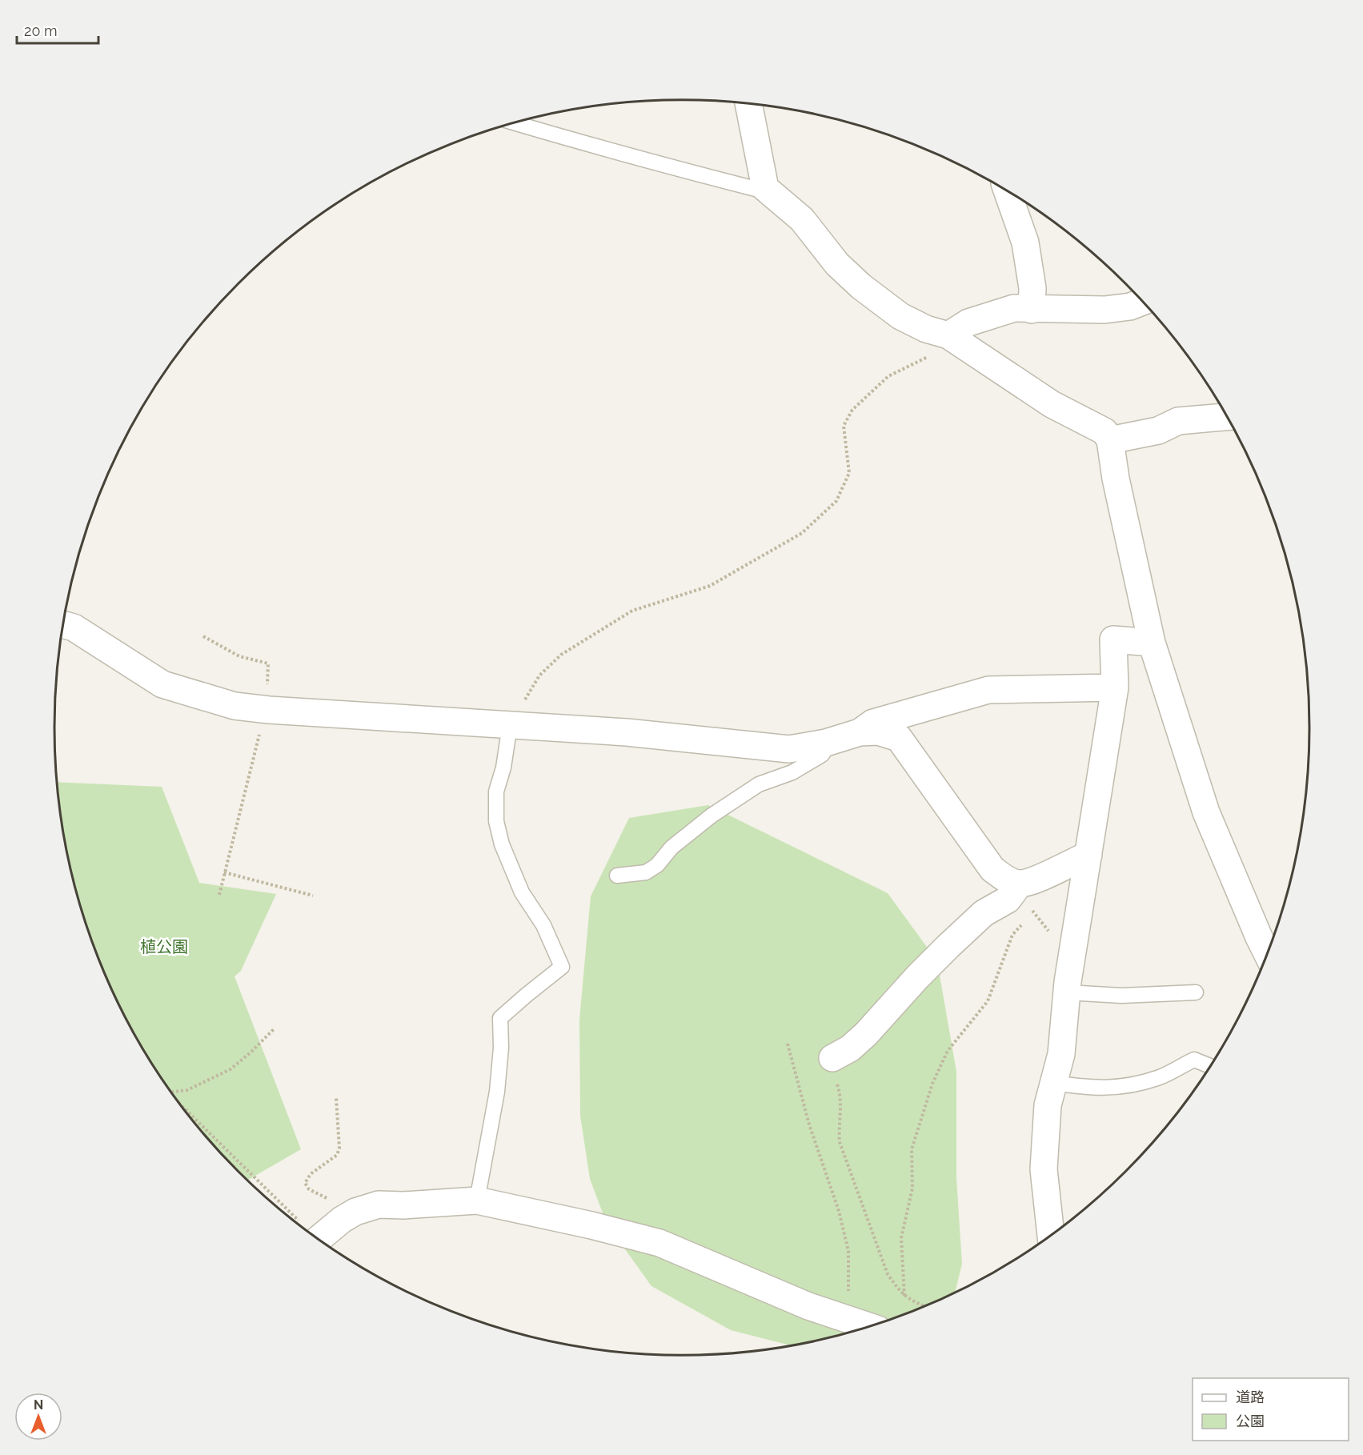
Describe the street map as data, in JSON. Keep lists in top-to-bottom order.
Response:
{
  "parks": ["植公園"],
  "legend": ["道路", "公園"],
  "scale_bar": "20 m",
  "north": "top"
}
